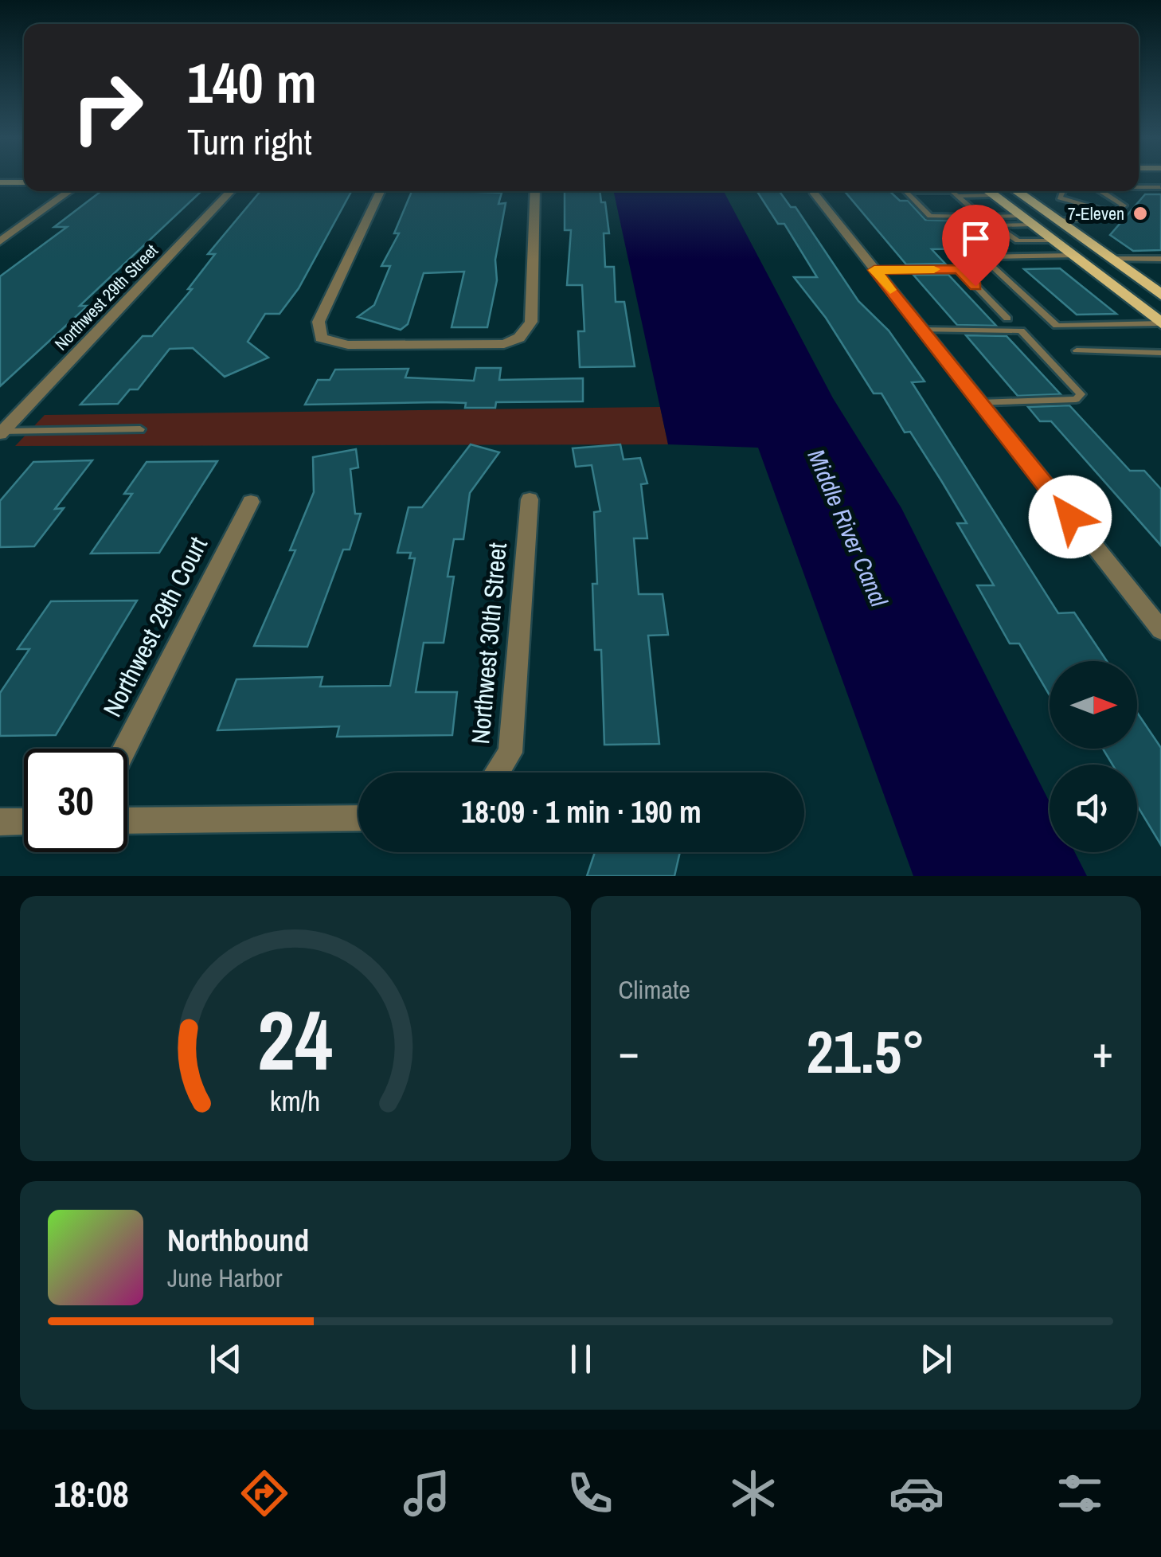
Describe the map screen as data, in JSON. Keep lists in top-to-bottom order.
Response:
{
  "streets": {
    "street": ["Northwest 29th Street", "Northwest 29th Court", "Northwest 30th Street"]
  },
  "water": ["Middle River Canal"],
  "places": ["7-Eleven"],
  "north": "right",
  "page": {
    "turn": ["140 m", "Turn right"],
    "limit": "30",
    "trip": "18:09 · 1 min · 190 m",
    "tile": "Climate",
    "heat": ["−", "21.5°", "+"],
    "song": ["Northbound", "June Harbor"],
    "tabs": "18:08",
    "gauge": ["24", "km/h"]
  }
}
